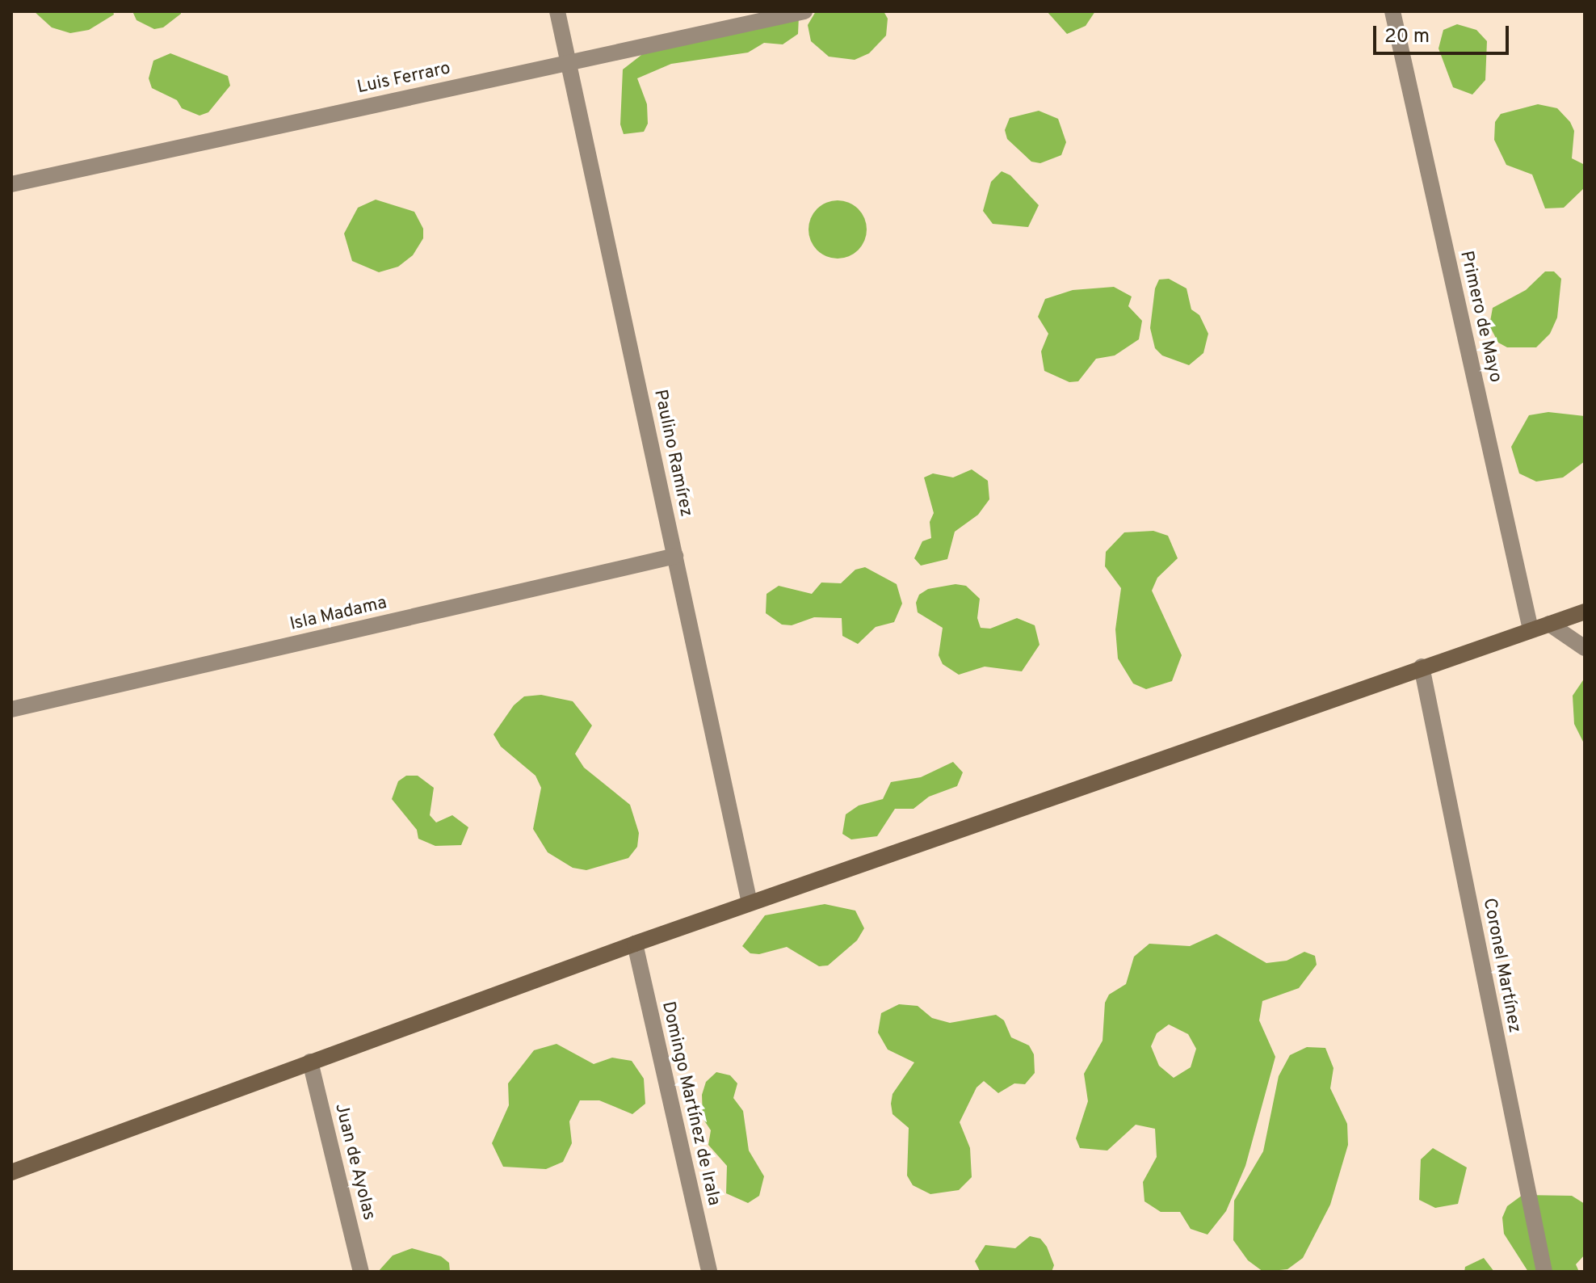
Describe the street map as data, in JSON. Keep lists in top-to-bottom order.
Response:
{
  "streets": {
    "street": [
      "Luis Ferraro",
      "Primero de Mayo",
      "Paulino Ramírez",
      "Isla Madama",
      "Coronel Martínez",
      "Domingo Martínez de Irala",
      "Juan de Ayolas"
    ]
  },
  "crossings": [
    ["Luis Ferraro", "Paulino Ramírez"],
    ["Paulino Ramírez", "Isla Madama"]
  ],
  "scale_bar": "20 m"
}
